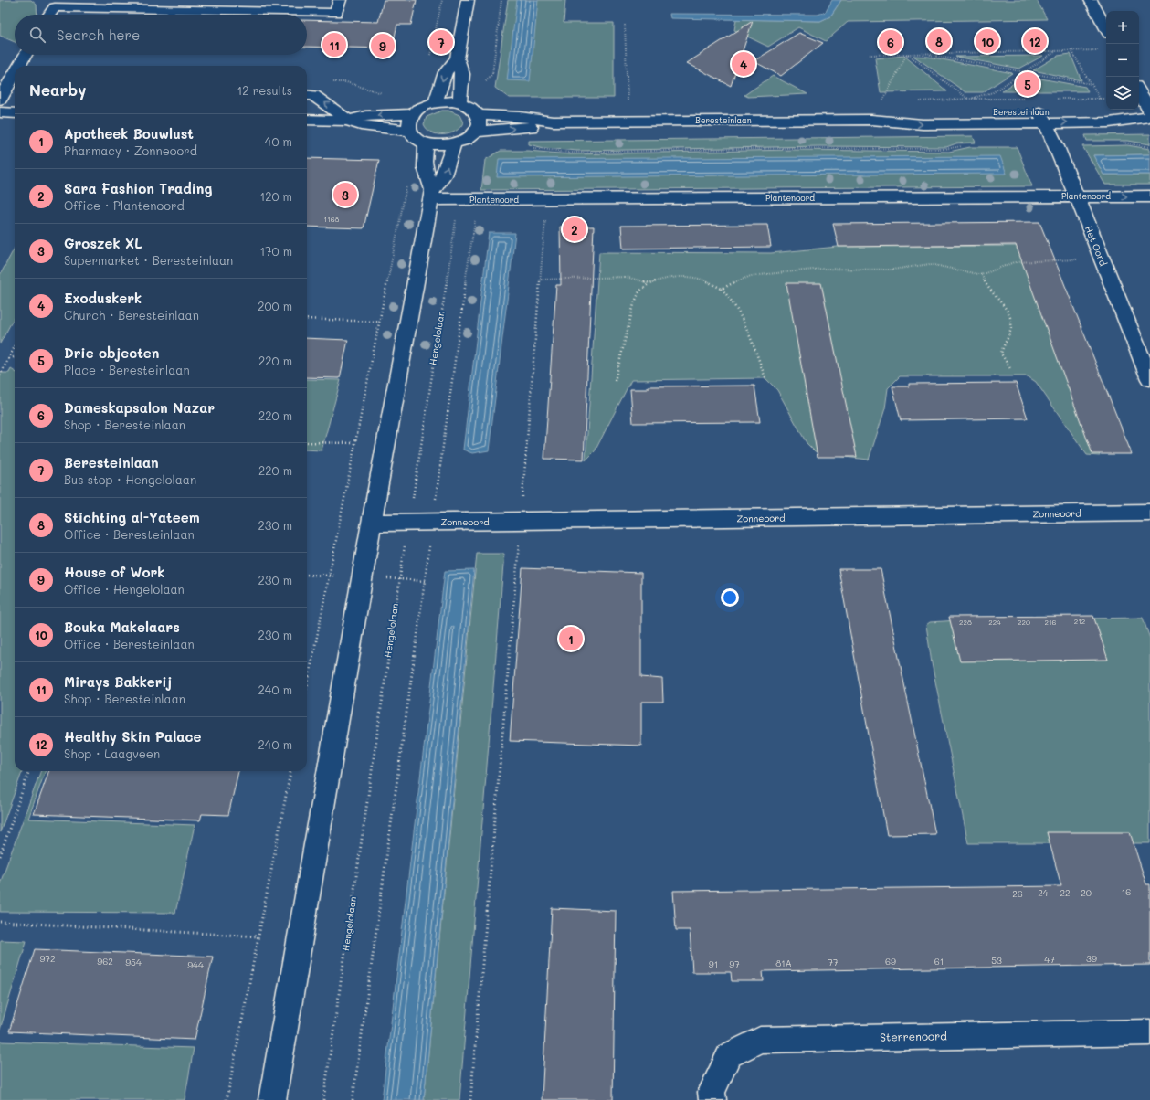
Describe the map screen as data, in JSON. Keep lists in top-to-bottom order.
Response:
{
  "streets": {
    "street": [
      "Beresteinlaan",
      "Plantenoord",
      "Het Oord",
      "Zonneoord",
      "Sterrenoord"
    ],
    "path": ["Hengelolaan"]
  },
  "crossings": [
    ["Beresteinlaan", "Het Oord"],
    ["Plantenoord", "Het Oord"],
    ["Plantenoord", "Hengelolaan"],
    ["Hengelolaan", "Zonneoord"]
  ],
  "house_numbers": [
    "1168",
    "212",
    "228",
    "224",
    "220",
    "216",
    "16",
    "24",
    "22",
    "20",
    "26",
    "972",
    "39",
    "47",
    "53",
    "962",
    "69",
    "61",
    "954",
    "77",
    "81A",
    "91",
    "97",
    "944"
  ],
  "page": {
    "map_buttons": ["+", "−"],
    "search": "Search here",
    "pins": [
      "8",
      "10",
      "12",
      "6",
      "7",
      "11",
      "9",
      "4",
      "5",
      "3",
      "2",
      "1"
    ],
    "heading": ["Nearby", "12 results"],
    "list": [
      {
        "mark": "1",
        "name": "Apotheek Bouwlust",
        "note": "Pharmacy · Zonneoord",
        "value": "40 m"
      },
      {
        "mark": "2",
        "name": "Sara Fashion Trading",
        "note": "Office · Plantenoord",
        "value": "120 m"
      },
      {
        "mark": "3",
        "name": "Groszek XL",
        "note": "Supermarket · Beresteinlaan",
        "value": "170 m"
      },
      {
        "mark": "4",
        "name": "Exoduskerk",
        "note": "Church · Beresteinlaan",
        "value": "200 m"
      },
      {
        "mark": "5",
        "name": "Drie objecten",
        "note": "Place · Beresteinlaan",
        "value": "220 m"
      },
      {
        "mark": "6",
        "name": "Dameskapsalon Nazar",
        "note": "Shop · Beresteinlaan",
        "value": "220 m"
      },
      {
        "mark": "7",
        "name": "Beresteinlaan",
        "note": "Bus stop · Hengelolaan",
        "value": "220 m"
      },
      {
        "mark": "8",
        "name": "Stichting al-Yateem",
        "note": "Office · Beresteinlaan",
        "value": "230 m"
      },
      {
        "mark": "9",
        "name": "House of Work",
        "note": "Office · Hengelolaan",
        "value": "230 m"
      },
      {
        "mark": "10",
        "name": "Bouka Makelaars",
        "note": "Office · Beresteinlaan",
        "value": "230 m"
      },
      {
        "mark": "11",
        "name": "Mirays Bakkerij",
        "note": "Shop · Beresteinlaan",
        "value": "240 m"
      },
      {
        "mark": "12",
        "name": "Healthy Skin Palace",
        "note": "Shop · Laagveen",
        "value": "240 m"
      }
    ]
  }
}
